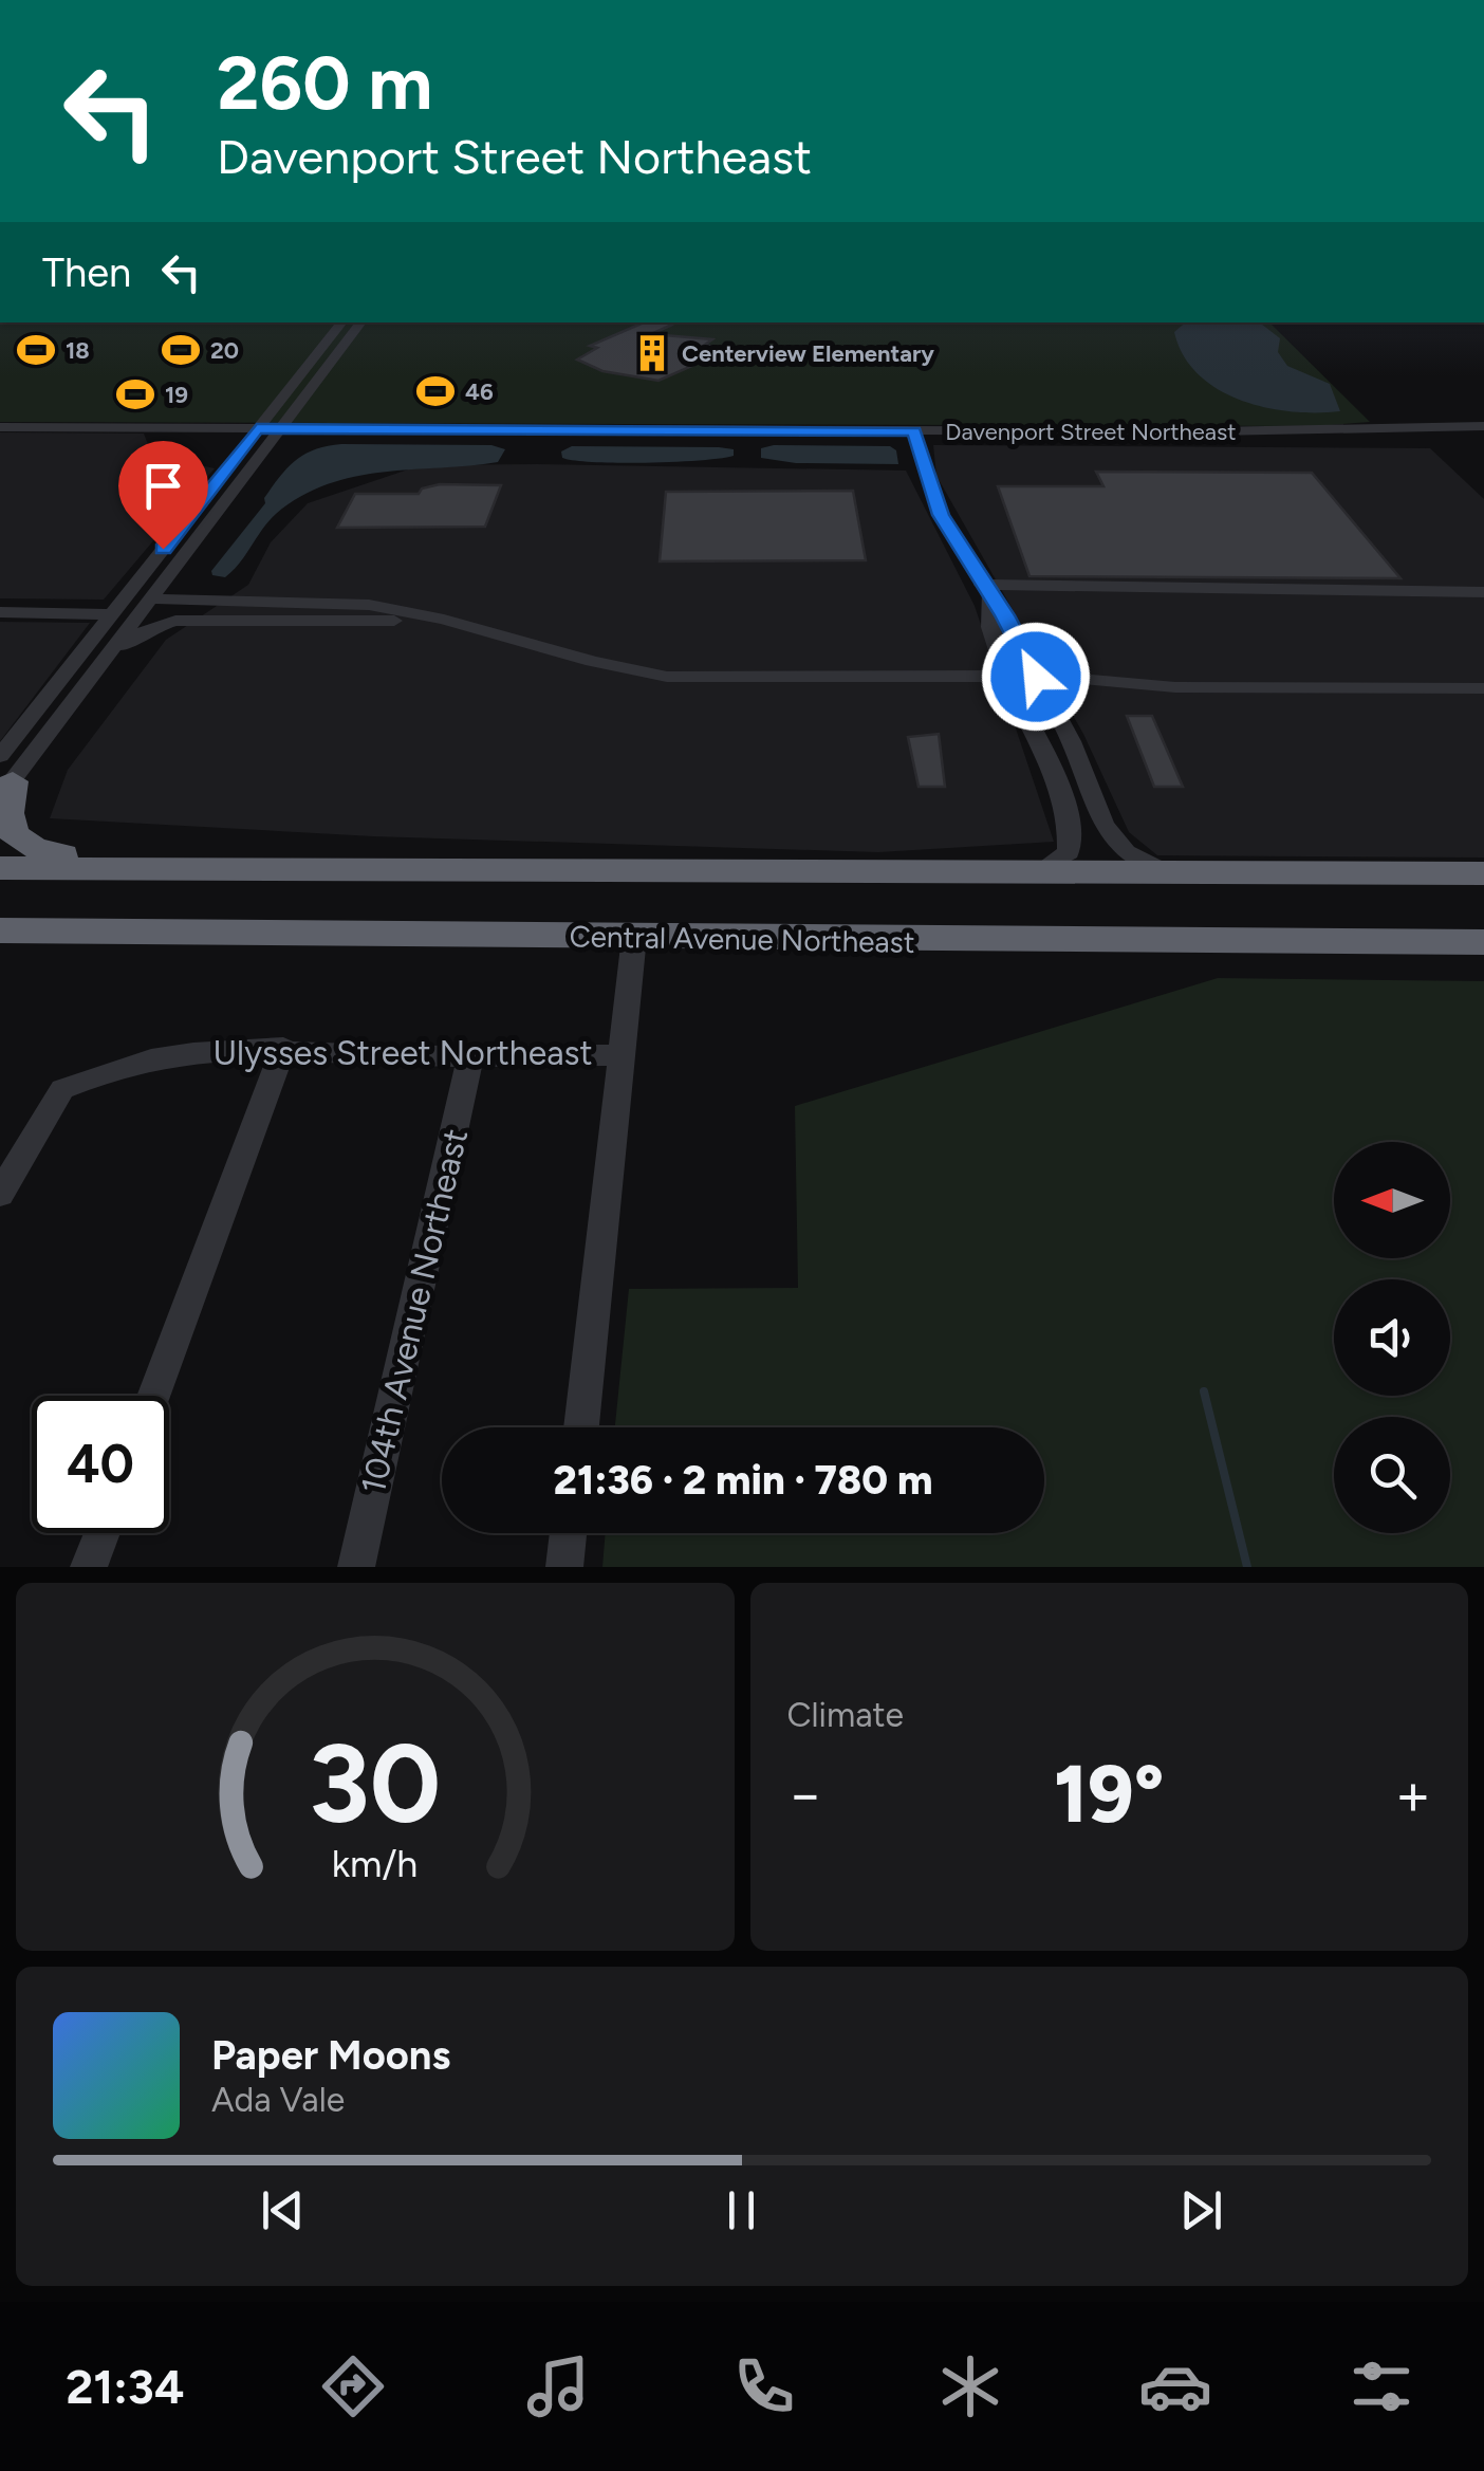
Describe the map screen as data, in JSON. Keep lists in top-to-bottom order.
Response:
{
  "streets": {
    "highway": ["Central Avenue Northeast"],
    "street": ["Davenport Street Northeast", "Ulysses Street Northeast", "104th Avenue Northeast"]
  },
  "crossings": [
    ["Ulysses Street Northeast", "104th Avenue Northeast"]
  ],
  "places": {
    "sports": [
      "18",
      "20",
      "46",
      "19"
    ],
    "building": ["Centerview Elementary"]
  },
  "north": "left",
  "page": {
    "turn": ["260 m", "Davenport Street Northeast"],
    "then": "Then",
    "limit": "40",
    "trip": "21:36 · 2 min · 780 m",
    "tile": "Climate",
    "heat": ["−", "19°", "+"],
    "song": ["Paper Moons", "Ada Vale"],
    "tabs": "21:34",
    "gauge": ["30", "km/h"]
  }
}
